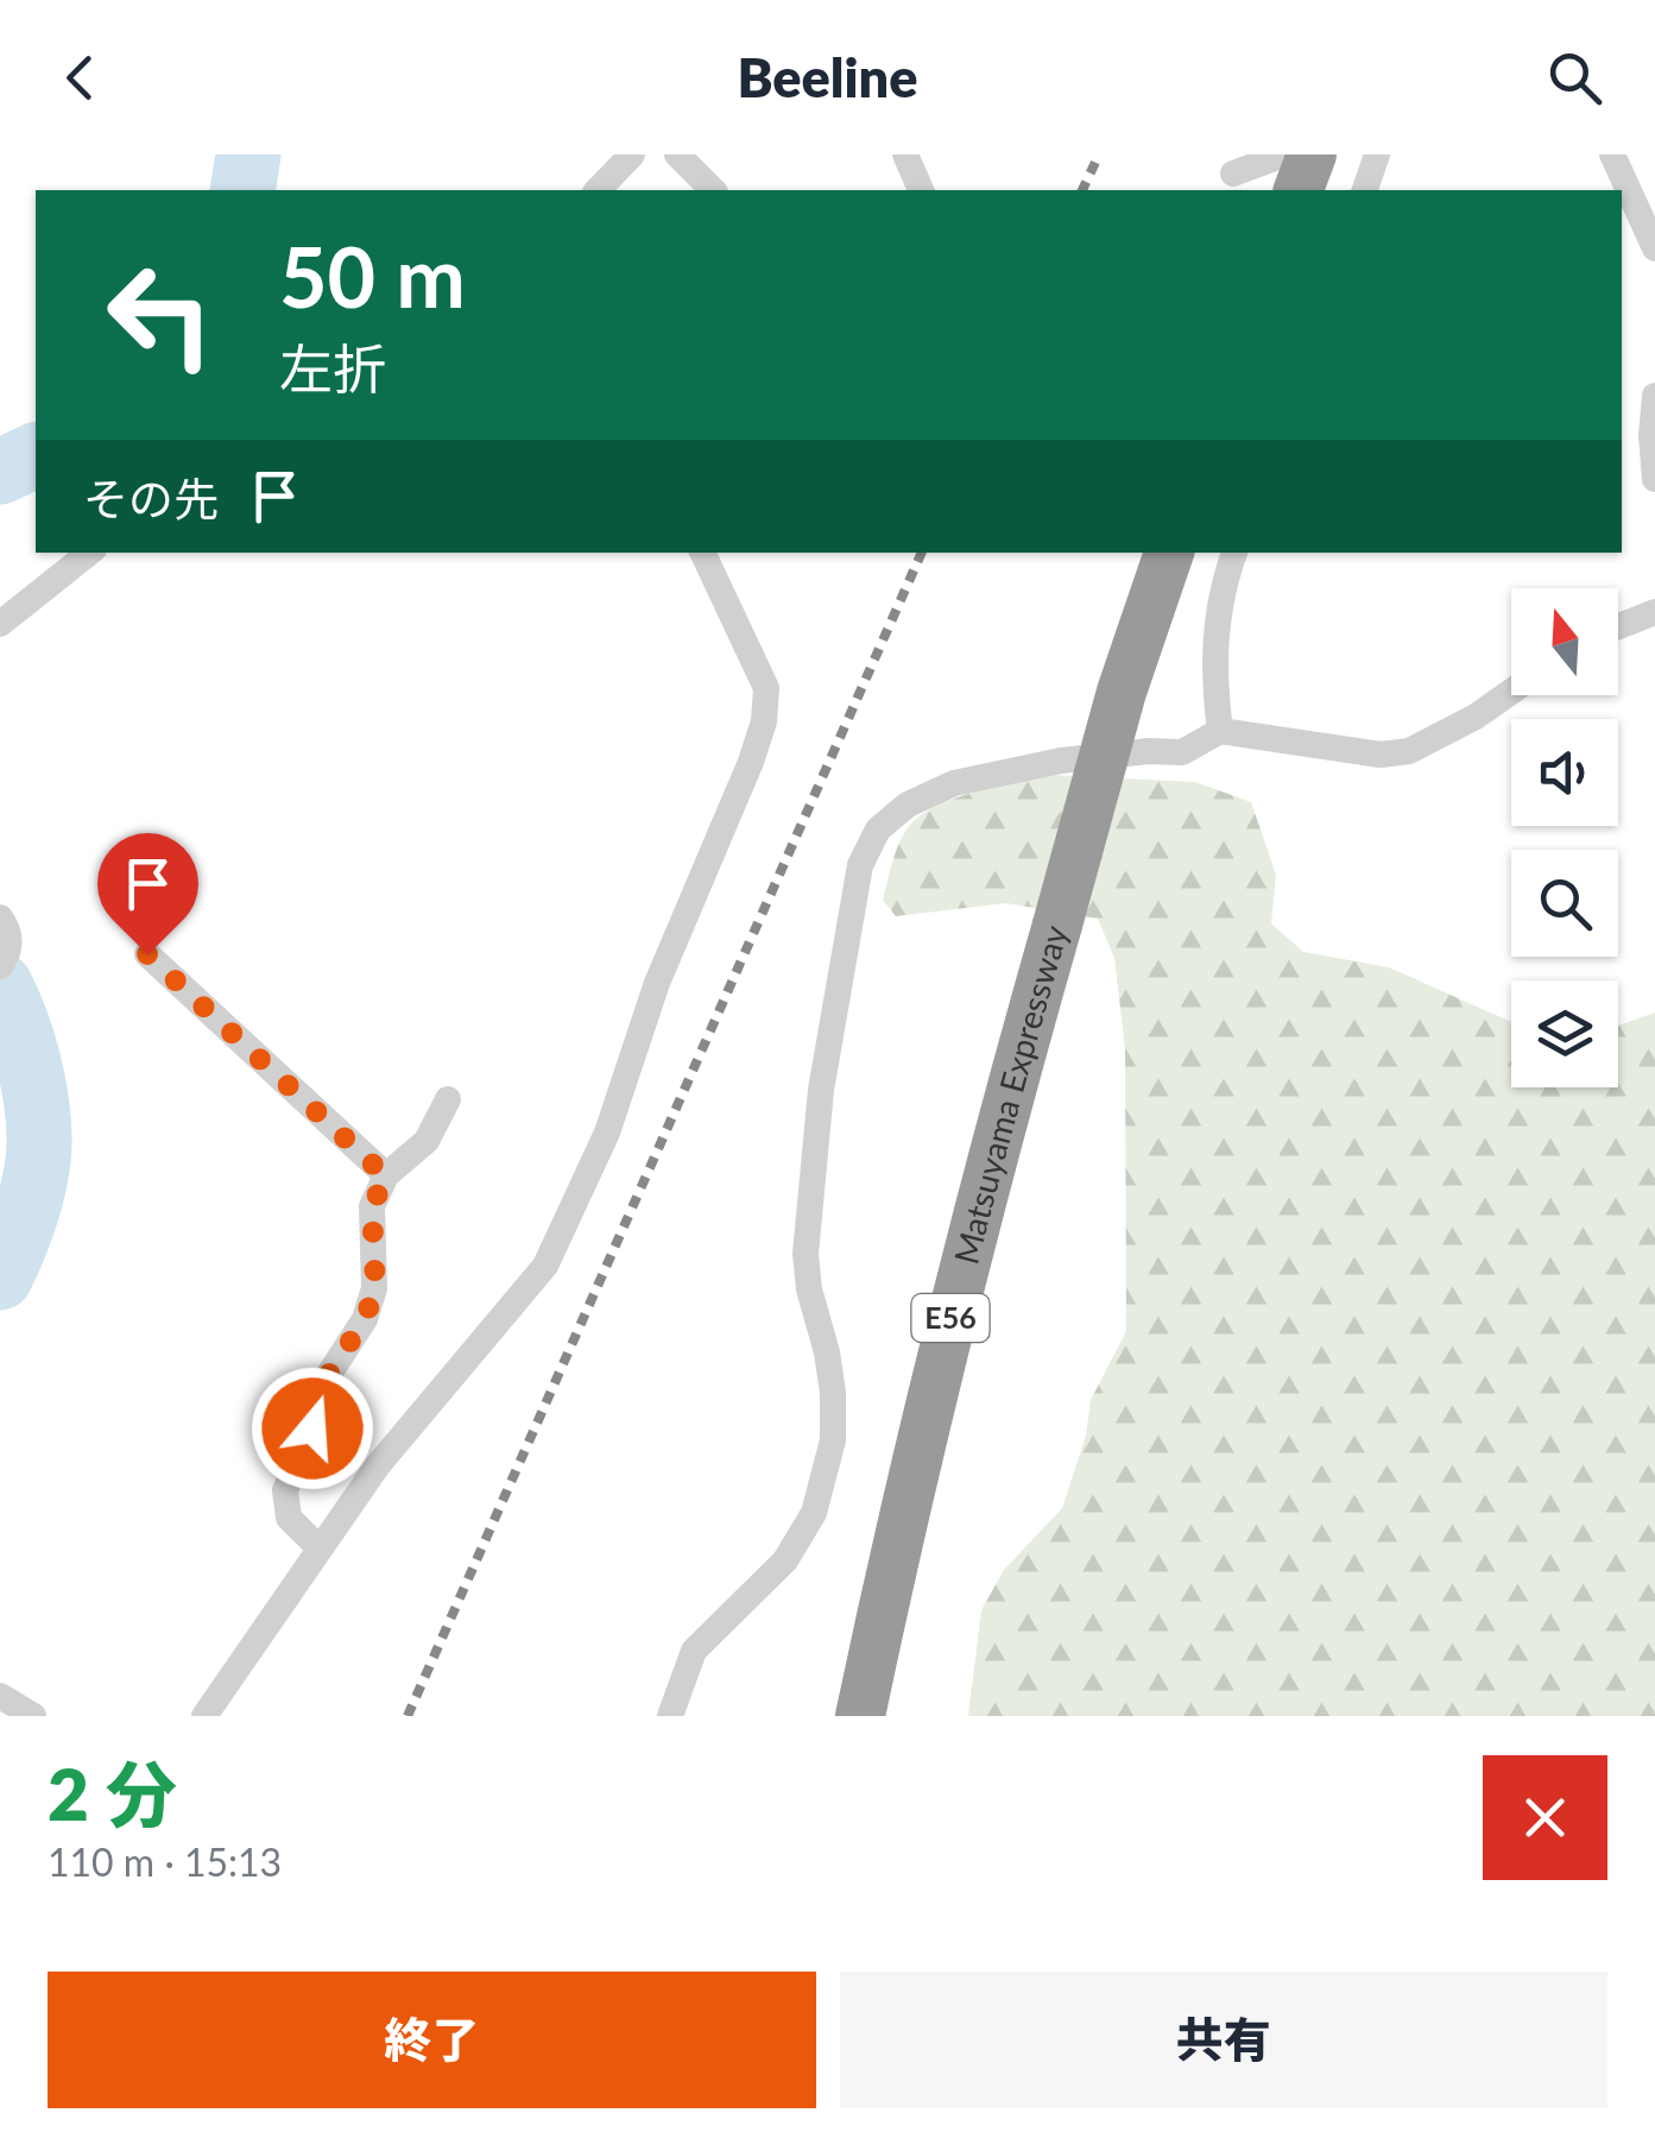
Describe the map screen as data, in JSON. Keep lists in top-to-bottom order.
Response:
{
  "streets": {
    "highway": ["Matsuyama Expressway", "E56"]
  },
  "north": "top",
  "page": {
    "header": "Beeline",
    "turn": ["50 m", "左折"],
    "then": "その先",
    "heading": ["2 分", "110 m · 15:13"],
    "buttons": ["終了", "共有"]
  }
}
